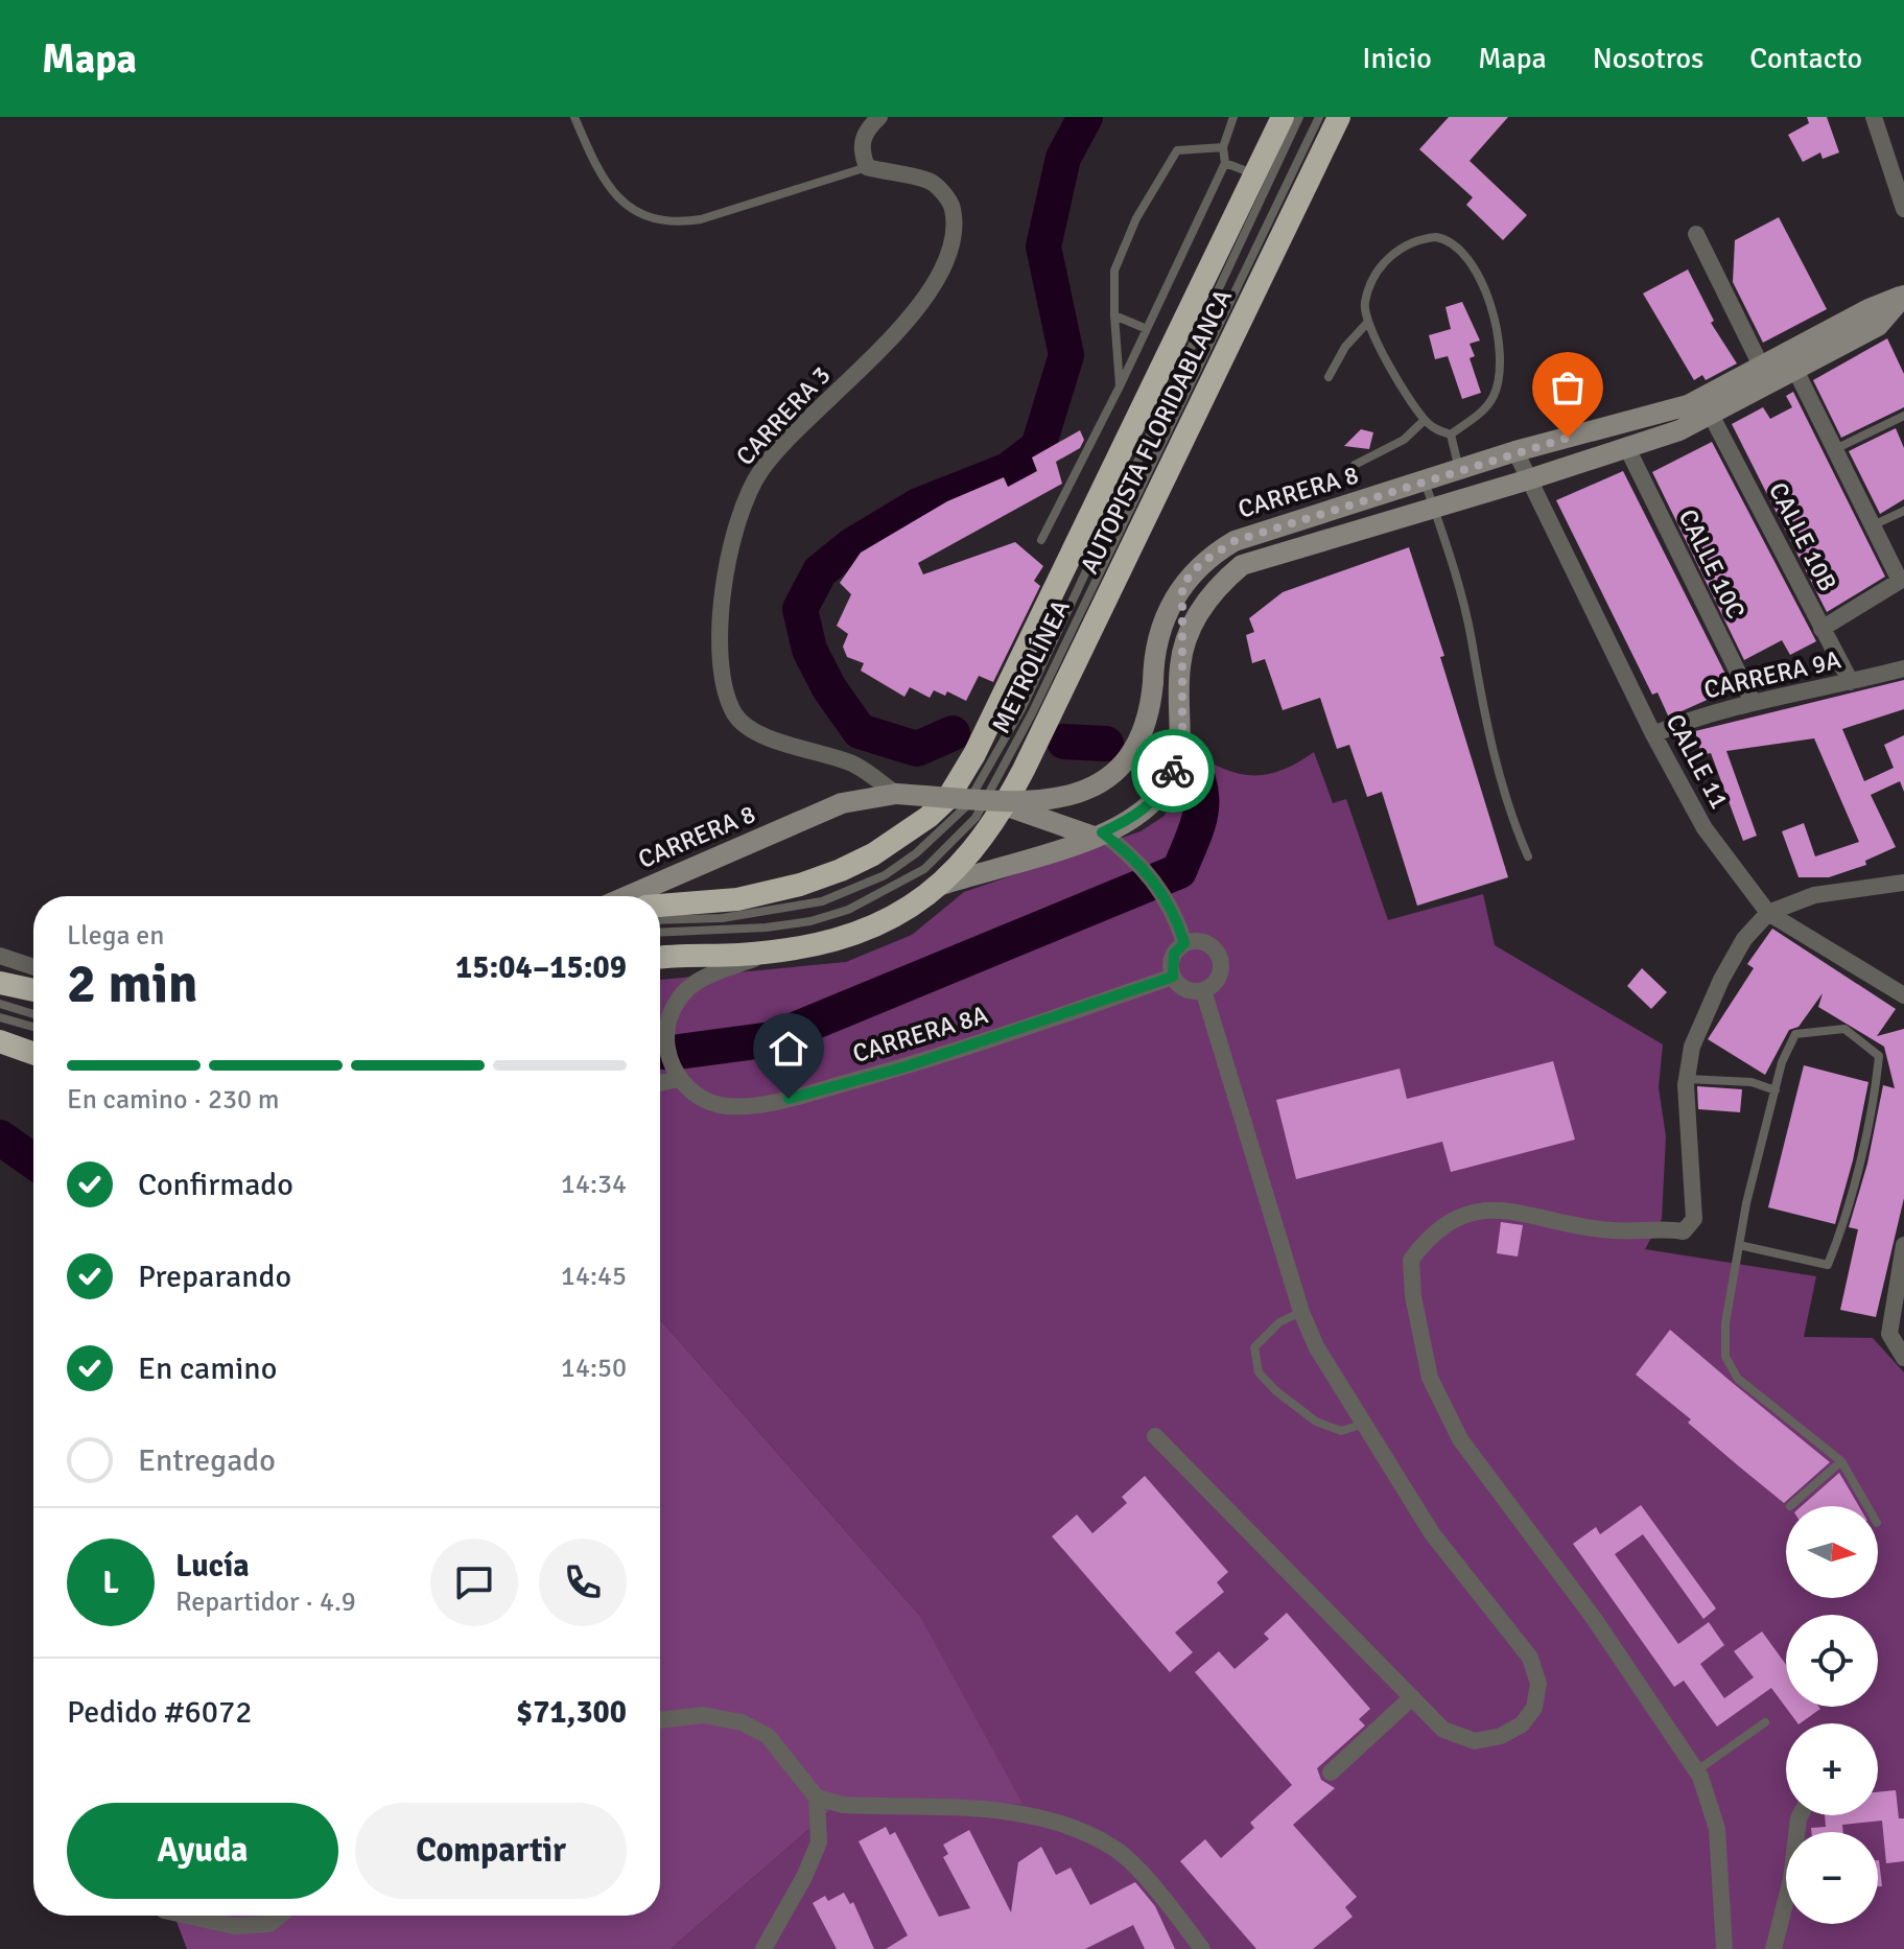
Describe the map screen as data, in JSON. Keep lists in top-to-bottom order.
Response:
{
  "streets": {
    "highway": ["AUTOPISTA FLORIDABLANCA"],
    "main road": ["CARRERA 8"],
    "street": [
      "CARRERA 3",
      "CALLE 10B",
      "CALLE 10C",
      "CARRERA 9A",
      "CALLE 11",
      "CARRERA 8A"
    ],
    "lane": ["METROLÍNEA"]
  },
  "crossings": [
    ["CARRERA 3", "CARRERA 8"],
    ["AUTOPISTA FLORIDABLANCA", "CARRERA 8"],
    ["AUTOPISTA FLORIDABLANCA", "METROLÍNEA"],
    ["AUTOPISTA FLORIDABLANCA", "CARRERA 8A"],
    ["CARRERA 8", "CALLE 10B"],
    ["CARRERA 8", "CALLE 10C"],
    ["CARRERA 8", "CALLE 11"],
    ["CALLE 10B", "CARRERA 9A"],
    ["CALLE 10C", "CARRERA 9A"],
    ["CARRERA 9A", "CALLE 11"]
  ],
  "north": "right",
  "page": {
    "header": "Mapa",
    "nav": [
      "Inicio",
      "Mapa",
      "Nosotros",
      "Contacto"
    ],
    "heading": ["2 min", "Llega en", "15:04–15:09"],
    "panel": [
      "Lucía",
      "Repartidor · 4.9",
      "Pedido #6072",
      "$71,300"
    ],
    "bar": "En camino · 230 m",
    "list": [
      ["Confirmado", "14:34"],
      ["Preparando", "14:45"],
      ["En camino", "14:50"],
      "Entregado"
    ],
    "map_buttons": ["+", "−"],
    "round": "L",
    "buttons": ["Ayuda", "Compartir"]
  }
}
